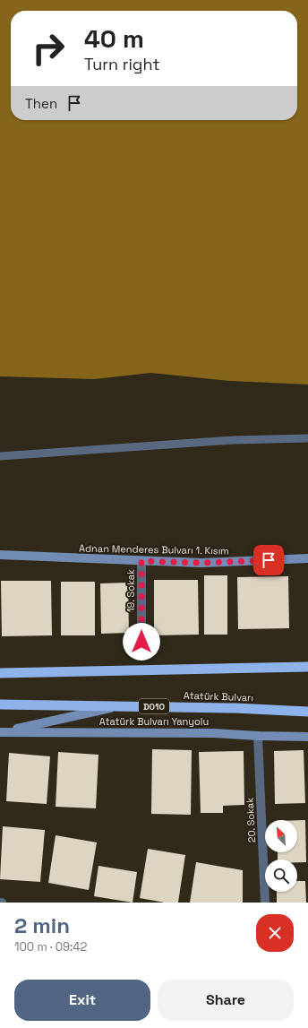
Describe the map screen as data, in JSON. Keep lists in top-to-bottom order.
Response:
{
  "streets": {
    "highway": ["Atatürk Bulvarı", "D010"],
    "main road": ["Adnan Menderes Bulvarı 1. Kısım", "Atatürk Bulvarı Yanyolu"],
    "street": ["19. Sokak", "20. Sokak"]
  },
  "crossings": [
    ["Adnan Menderes Bulvarı 1. Kısım", "19. Sokak"],
    ["Atatürk Bulvarı Yanyolu", "20. Sokak"]
  ],
  "north": "top left",
  "page": {
    "turn": ["40 m", "Turn right"],
    "then": "Then",
    "heading": ["2 min", "100 m · 09:42"],
    "buttons": ["Exit", "Share"]
  }
}
